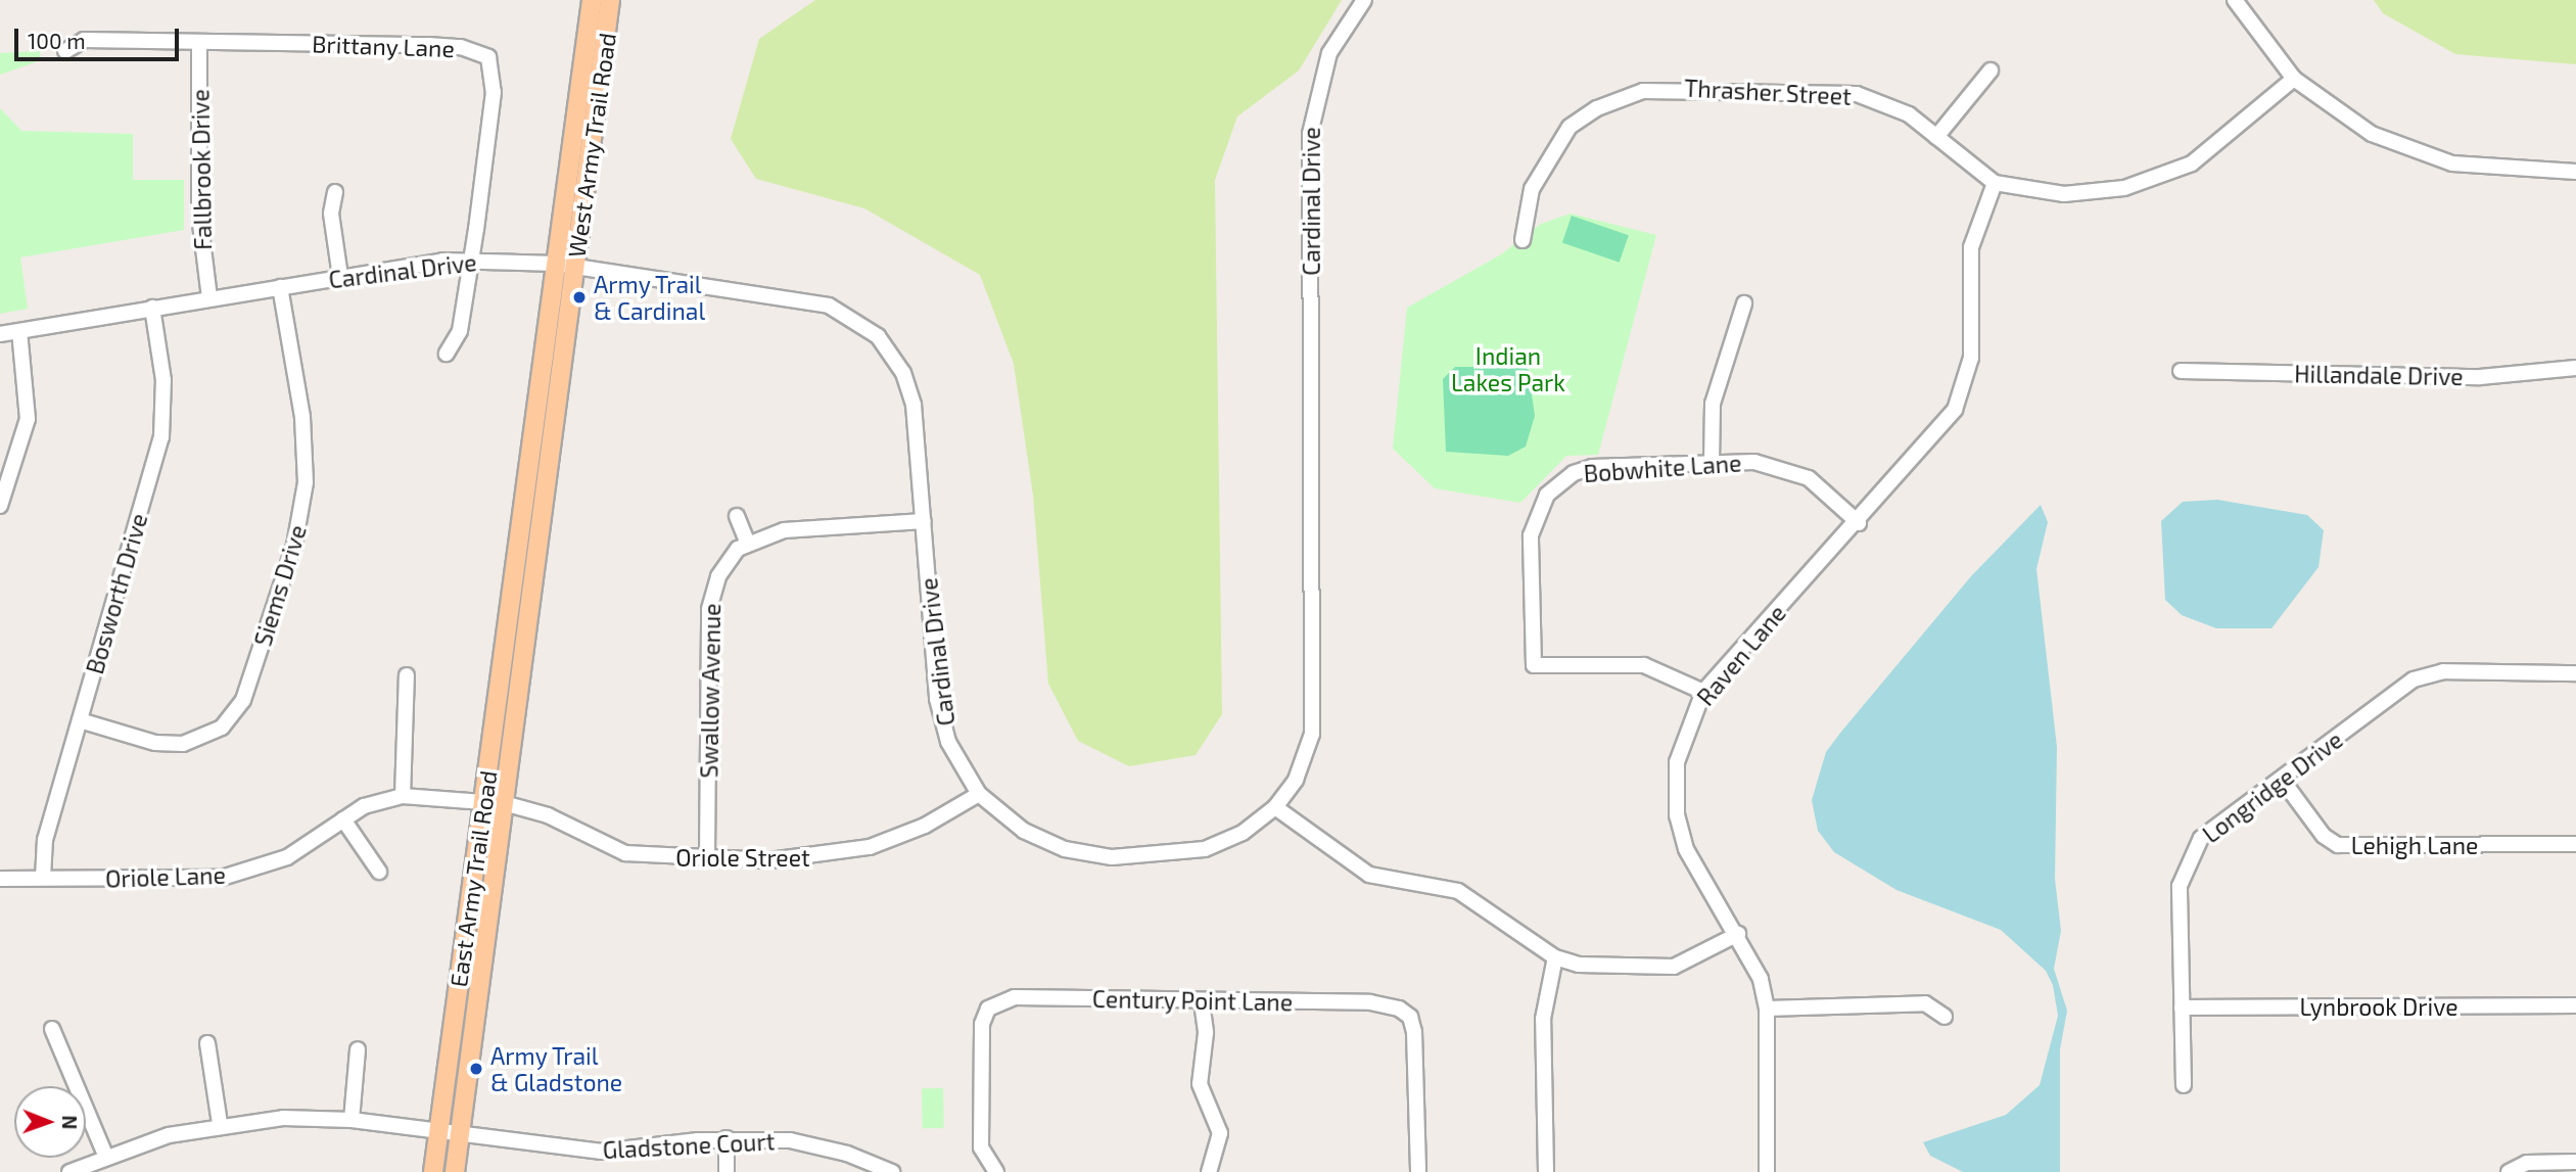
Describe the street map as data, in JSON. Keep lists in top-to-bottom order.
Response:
{
  "streets": {
    "main road": ["West Army Trail Road", "East Army Trail Road"],
    "street": [
      "Brittany Lane",
      "Thrasher Street",
      "Fallbrook Drive",
      "Cardinal Drive",
      "Hillandale Drive",
      "Bobwhite Lane",
      "Siems Drive",
      "Bosworth Drive",
      "Raven Lane",
      "Swallow Avenue",
      "Longridge Drive",
      "Lehigh Lane",
      "Oriole Street",
      "Oriole Lane",
      "Century Point Lane",
      "Lynbrook Drive",
      "Gladstone Court"
    ]
  },
  "crossings": [
    ["Brittany Lane", "Fallbrook Drive"],
    ["Brittany Lane", "Cardinal Drive"],
    ["Thrasher Street", "Raven Lane"],
    ["West Army Trail Road", "Cardinal Drive"],
    ["West Army Trail Road", "East Army Trail Road"],
    ["Fallbrook Drive", "Cardinal Drive"],
    ["Cardinal Drive", "Siems Drive"],
    ["Cardinal Drive", "Bosworth Drive"],
    ["Cardinal Drive", "Swallow Avenue"],
    ["Cardinal Drive", "Oriole Street"],
    ["Bobwhite Lane", "Raven Lane"],
    ["Siems Drive", "Bosworth Drive"],
    ["Bosworth Drive", "Oriole Lane"],
    ["Swallow Avenue", "Oriole Street"],
    ["Longridge Drive", "Lehigh Lane"],
    ["Longridge Drive", "Lynbrook Drive"],
    ["Oriole Street", "East Army Trail Road"],
    ["Oriole Lane", "East Army Trail Road"],
    ["East Army Trail Road", "Gladstone Court"]
  ],
  "parks": ["Indian Lakes Park"],
  "places": ["Army Trail & Cardinal", "Army Trail & Gladstone"],
  "scale_bar": "100 m",
  "north": "right"
}
